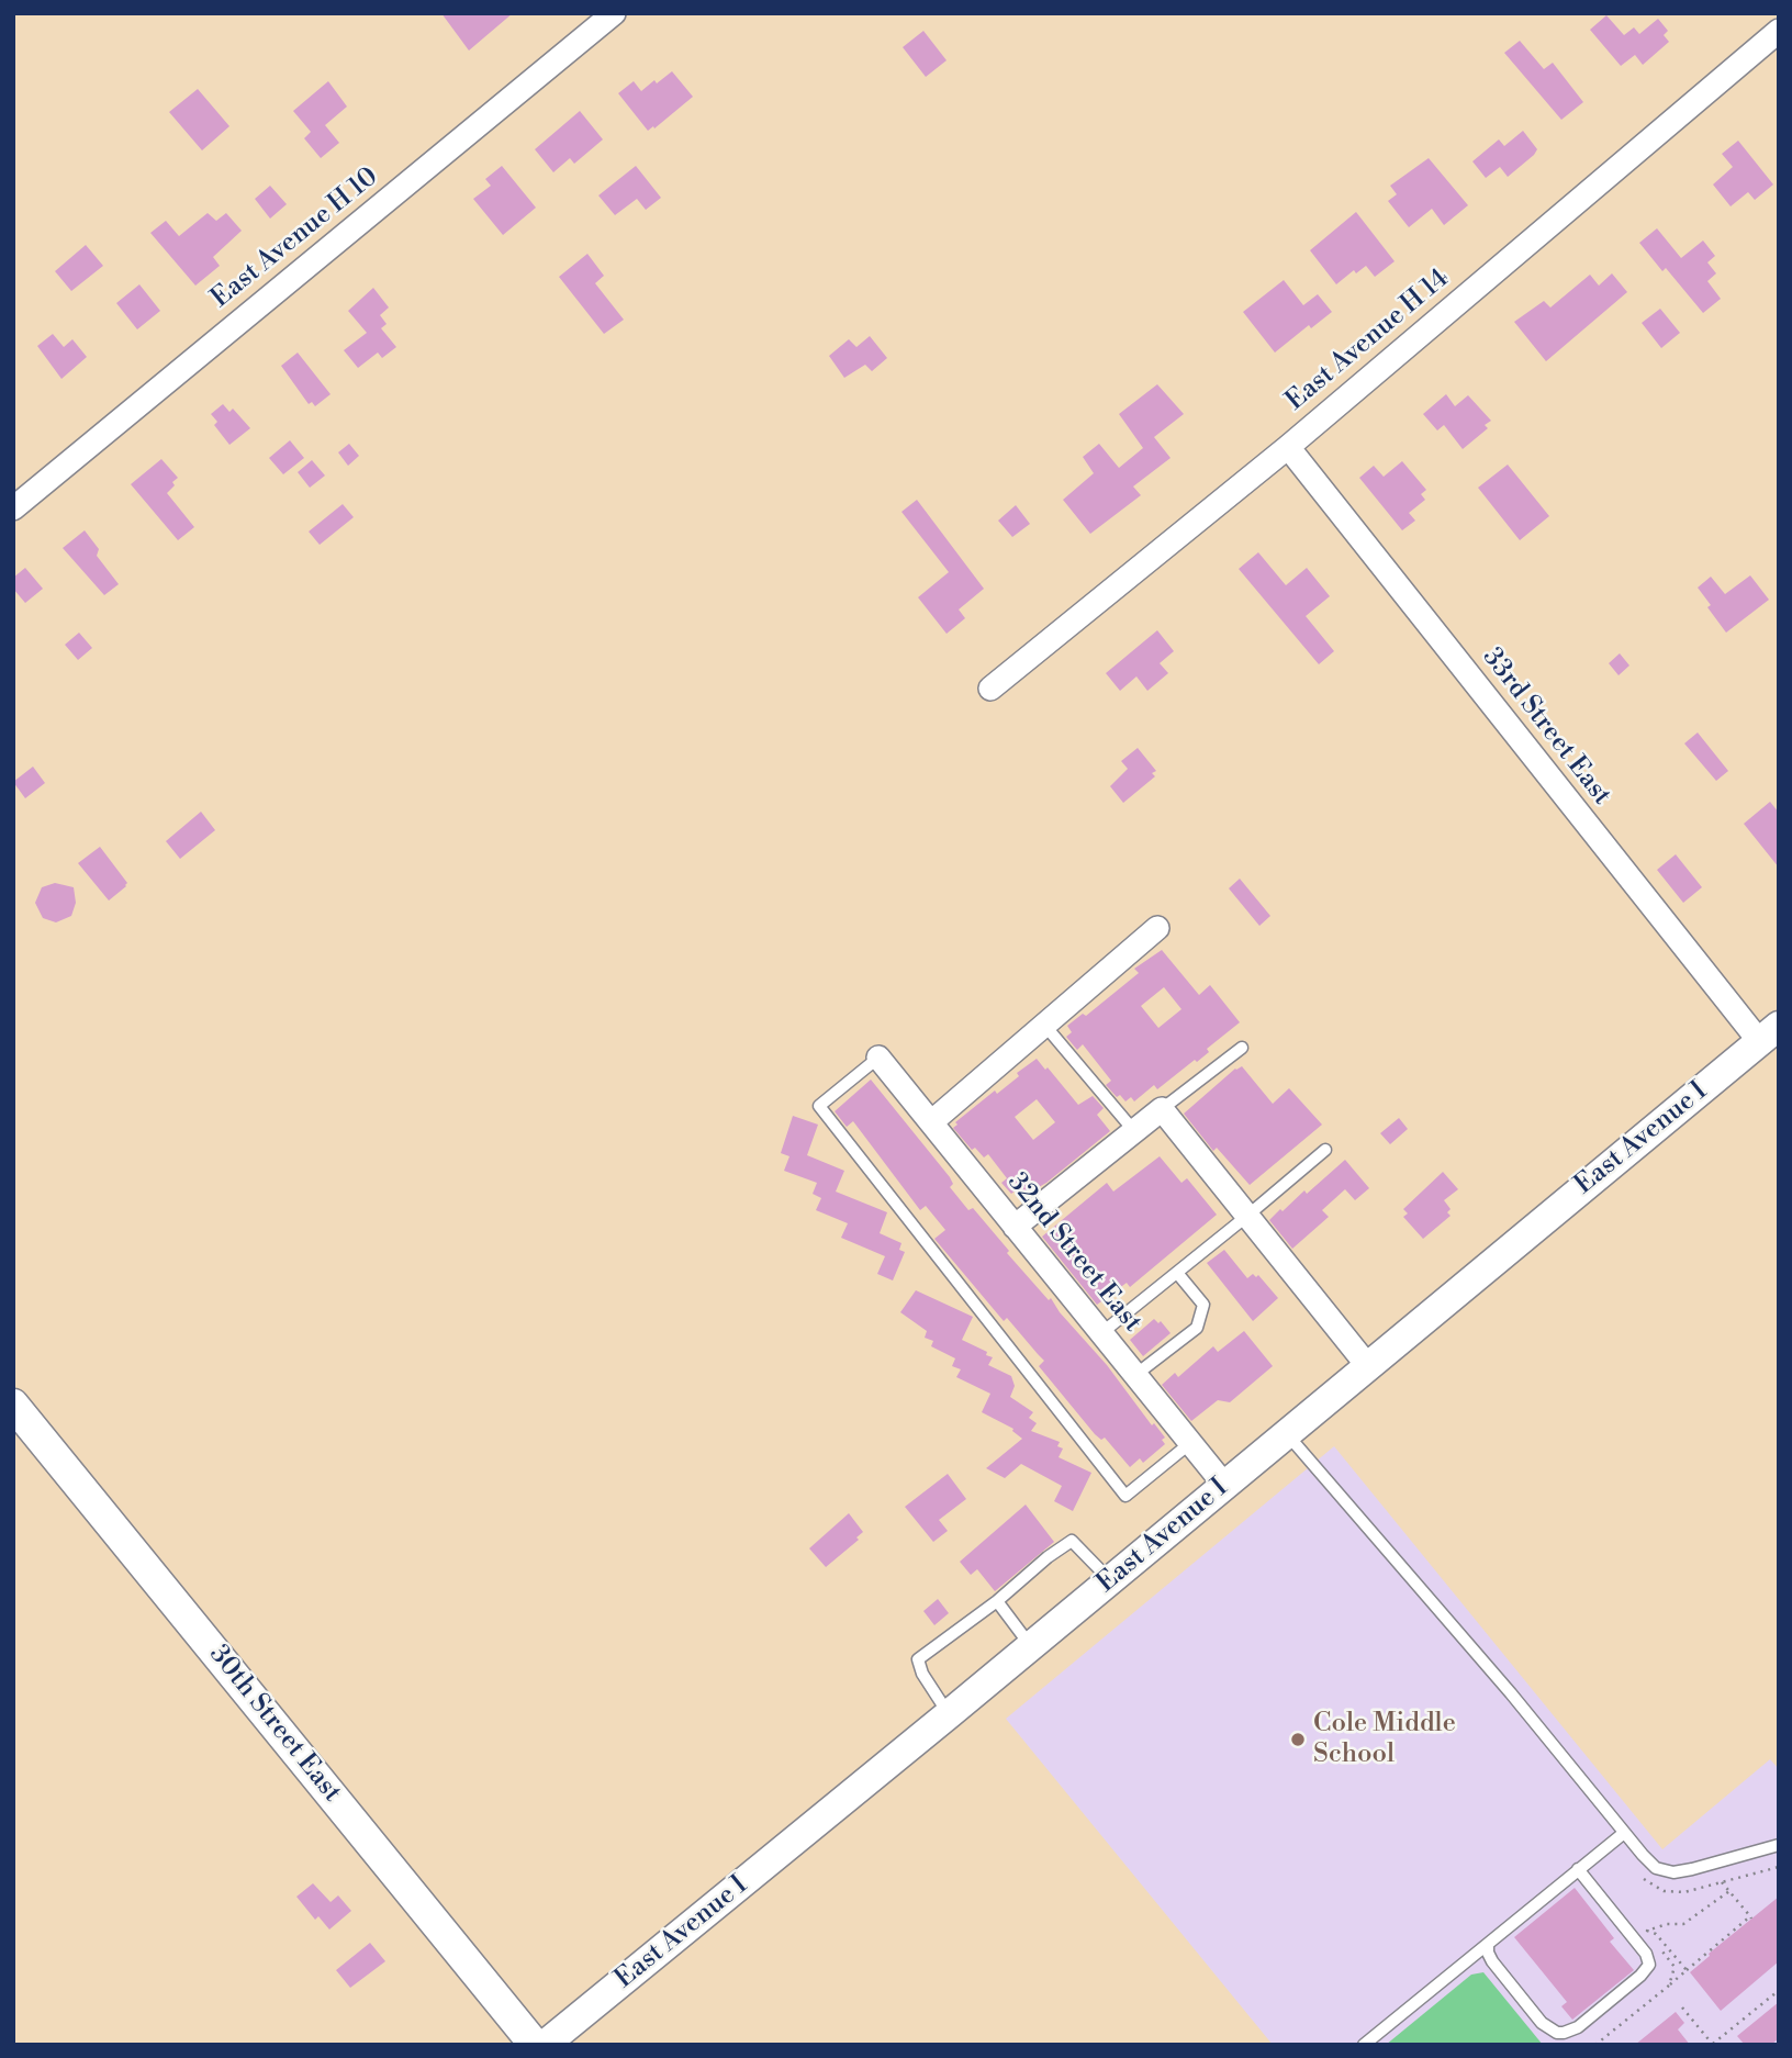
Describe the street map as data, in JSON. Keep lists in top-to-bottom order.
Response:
{
  "streets": {
    "main road": ["30th Street East"],
    "street": [
      "East Avenue H 10",
      "East Avenue H 14",
      "33rd Street East",
      "East Avenue I",
      "32nd Street East"
    ]
  },
  "crossings": [
    ["East Avenue H 14", "33rd Street East"],
    ["33rd Street East", "East Avenue I"],
    ["East Avenue I", "32nd Street East"]
  ],
  "places": ["Cole Middle School"]
}
